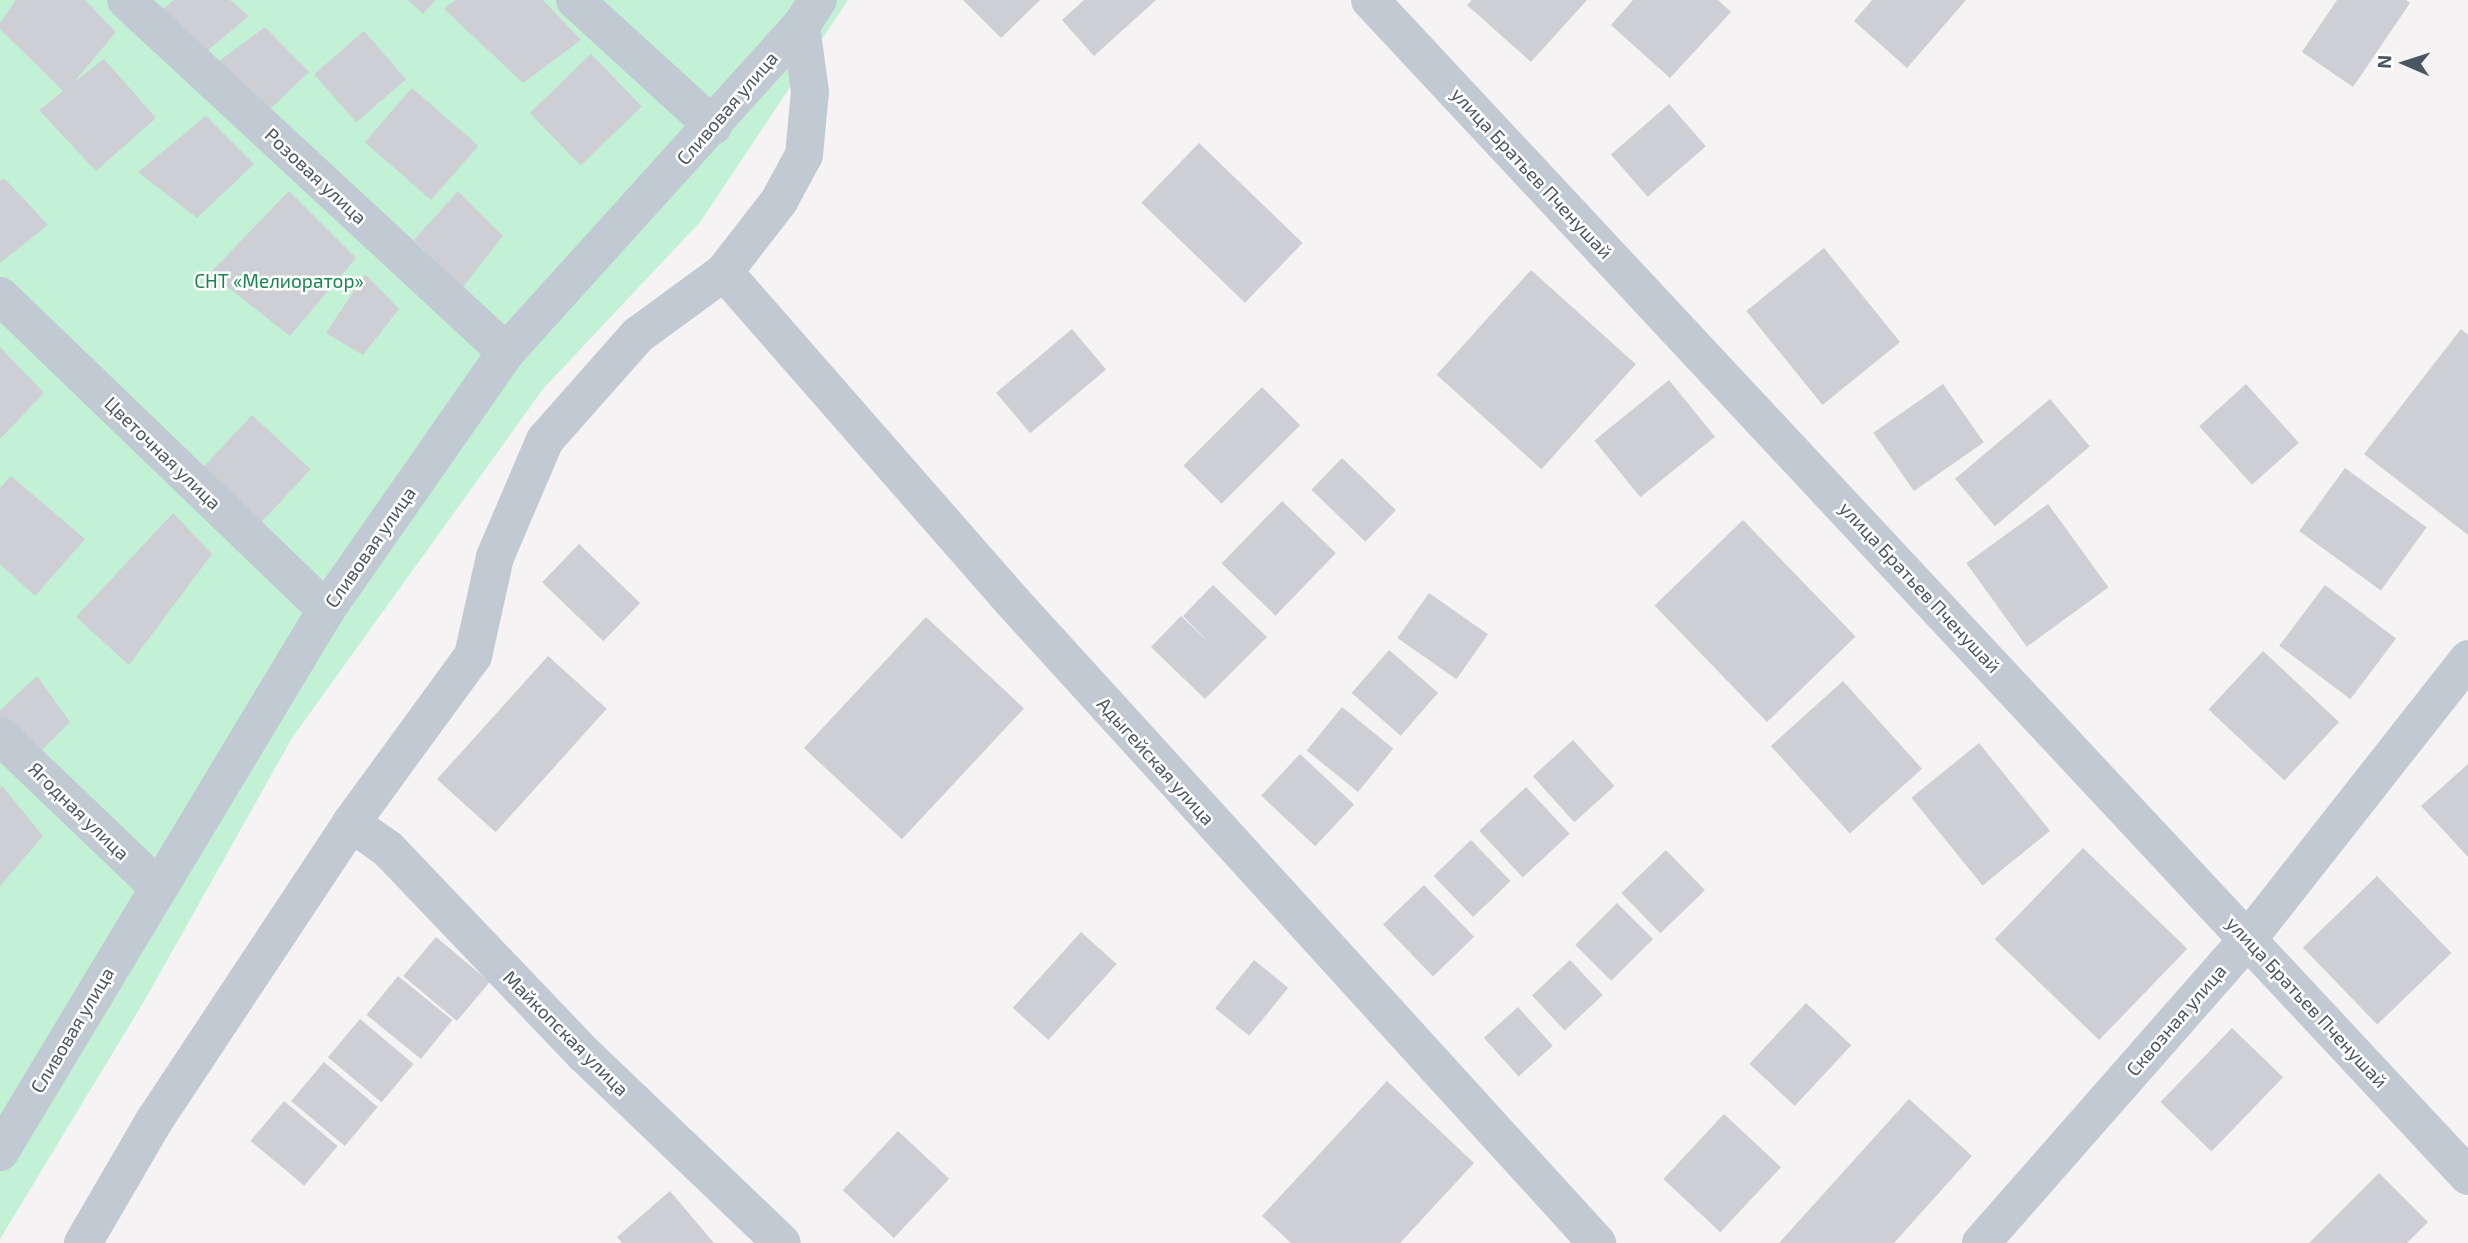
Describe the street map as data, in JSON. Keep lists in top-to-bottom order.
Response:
{
  "streets": {
    "street": [
      "Сливовая улица",
      "улица Братьев Пченушай",
      "Розовая улица",
      "Цветочная улица",
      "Адыгейская улица",
      "Ягодная улица",
      "Сквозная улица",
      "Майкопская улица"
    ]
  },
  "crossings": [
    ["Сливовая улица", "Розовая улица"],
    ["Сливовая улица", "Цветочная улица"],
    ["Сливовая улица", "Ягодная улица"],
    ["улица Братьев Пченушай", "Сквозная улица"]
  ],
  "parks": ["СНТ «Мелиоратор»"],
  "north": "left"
}
